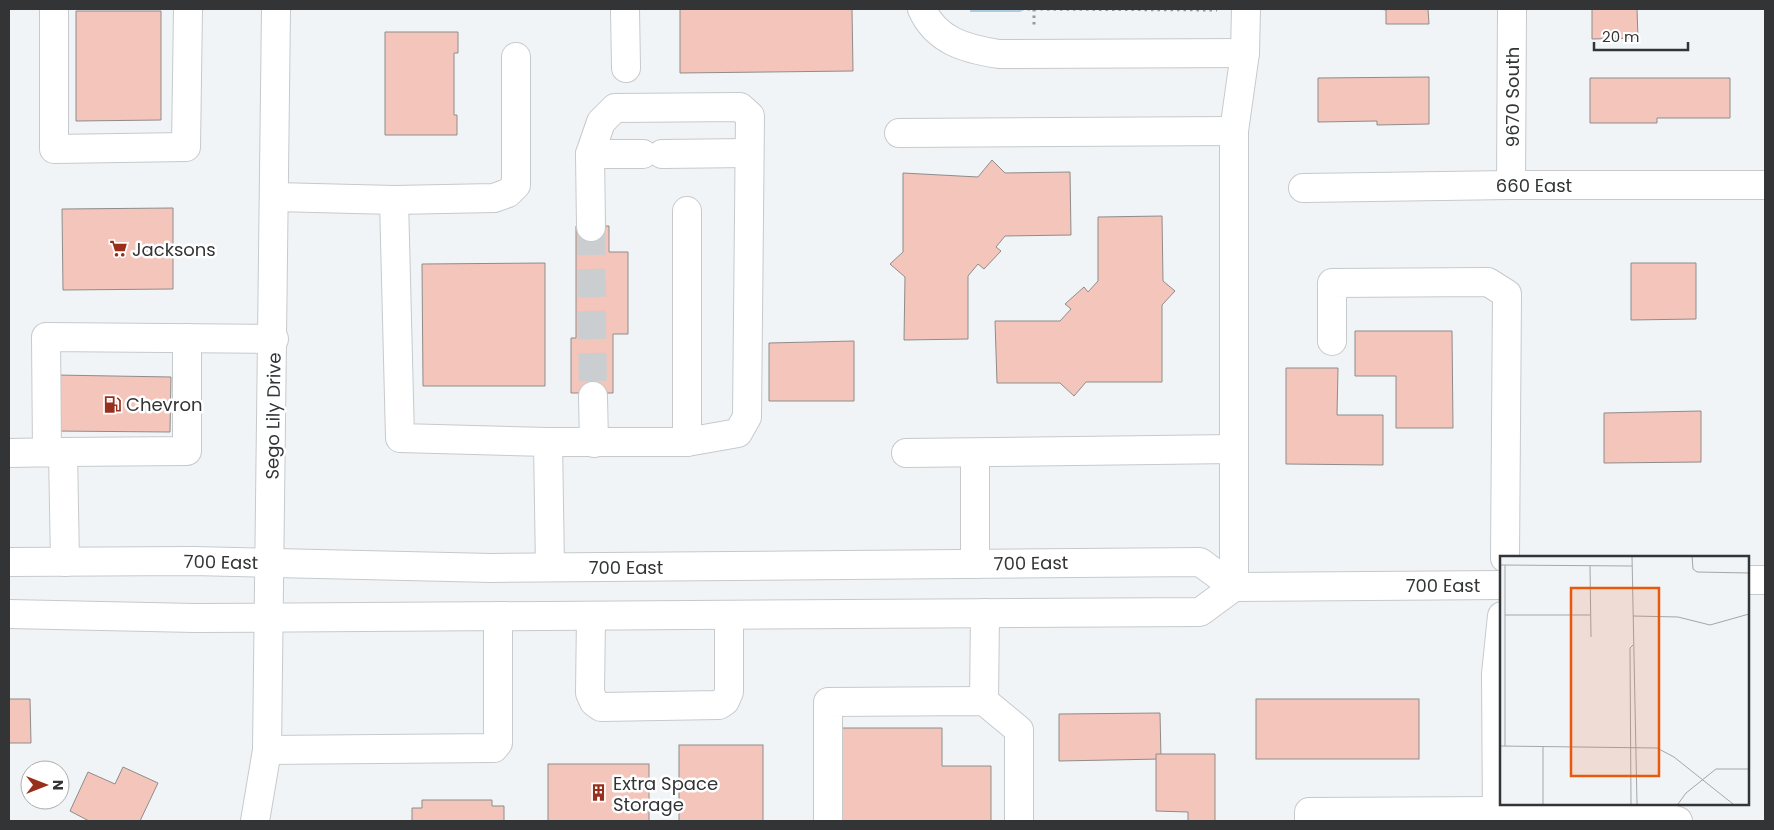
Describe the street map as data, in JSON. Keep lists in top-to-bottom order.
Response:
{
  "streets": {
    "main road": [
      "9670 South",
      "660 East",
      "Sego Lily Drive",
      "700 East"
    ]
  },
  "crossings": [
    ["9670 South", "660 East"],
    ["Sego Lily Drive", "700 East"]
  ],
  "places": {
    "supermarket": ["Jacksons"],
    "fuel station": ["Chevron"],
    "building": ["Extra Space Storage"]
  },
  "scale_bar": "20 m",
  "north": "right"
}
